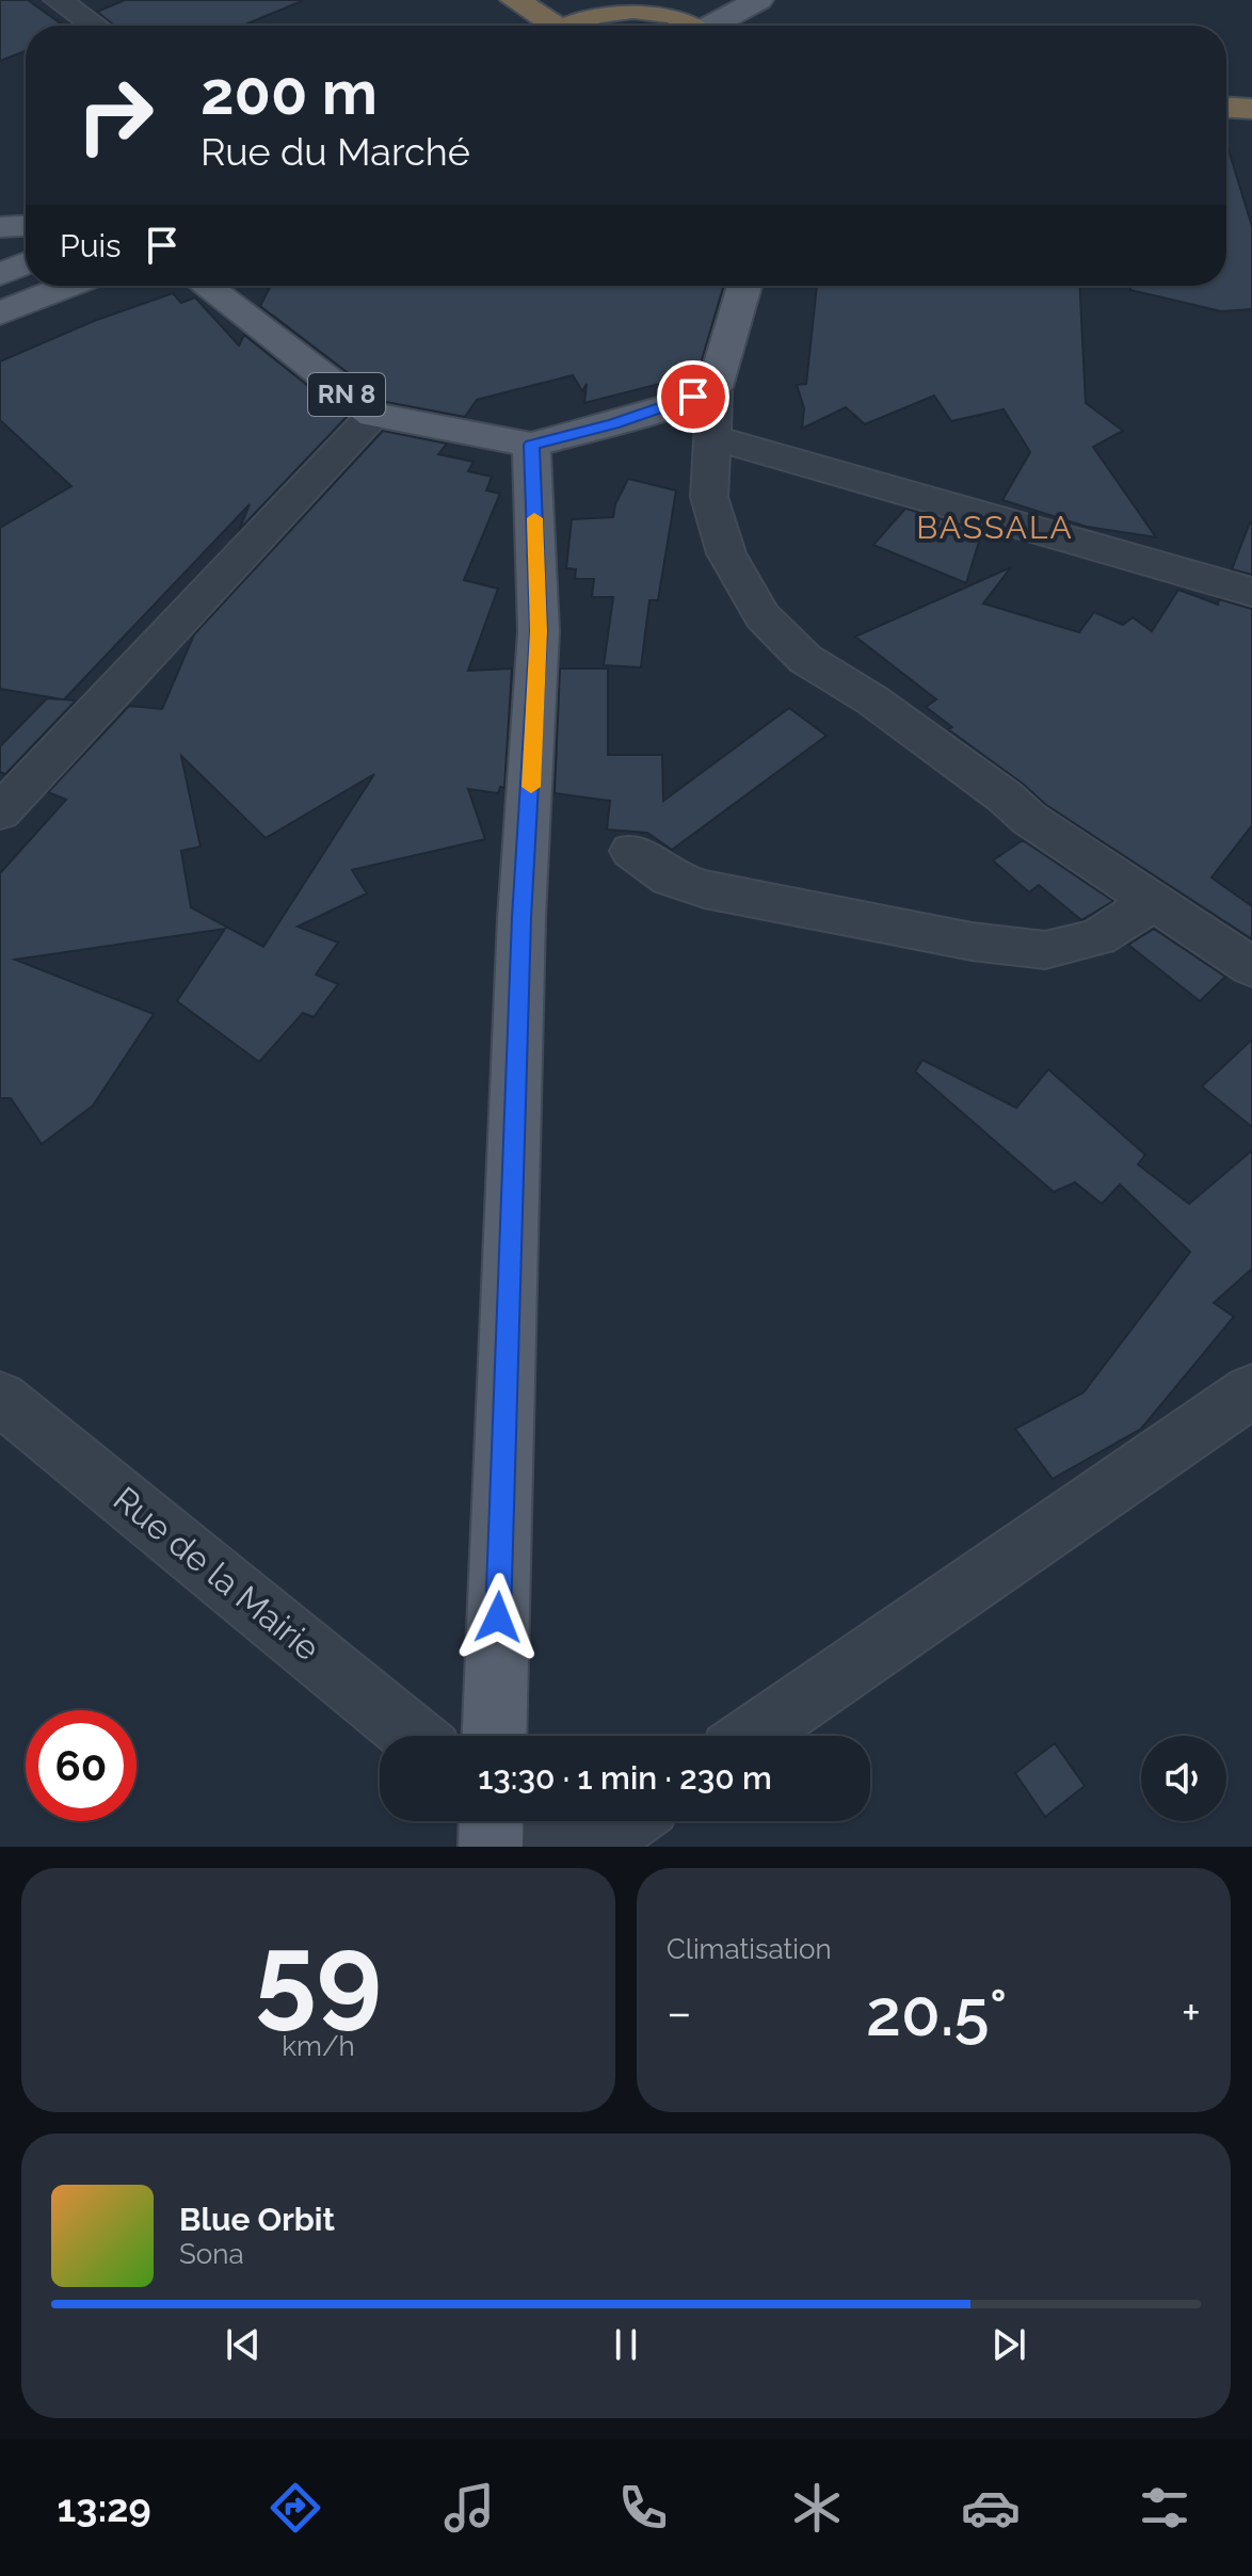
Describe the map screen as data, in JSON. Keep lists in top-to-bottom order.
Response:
{
  "streets": {
    "main road": ["RN 8"],
    "street": ["Rue de la Mairie"]
  },
  "districts": ["BASSALA"],
  "page": {
    "turn": ["200 m", "Rue du Marché"],
    "then": "Puis",
    "limit": "60",
    "trip": "13:30 · 1 min · 230 m",
    "tile": [
      ["59", "km/h"],
      "Climatisation"
    ],
    "heat": ["−", "20.5°", "+"],
    "song": ["Blue Orbit", "Sona"],
    "tabs": "13:29"
  }
}
